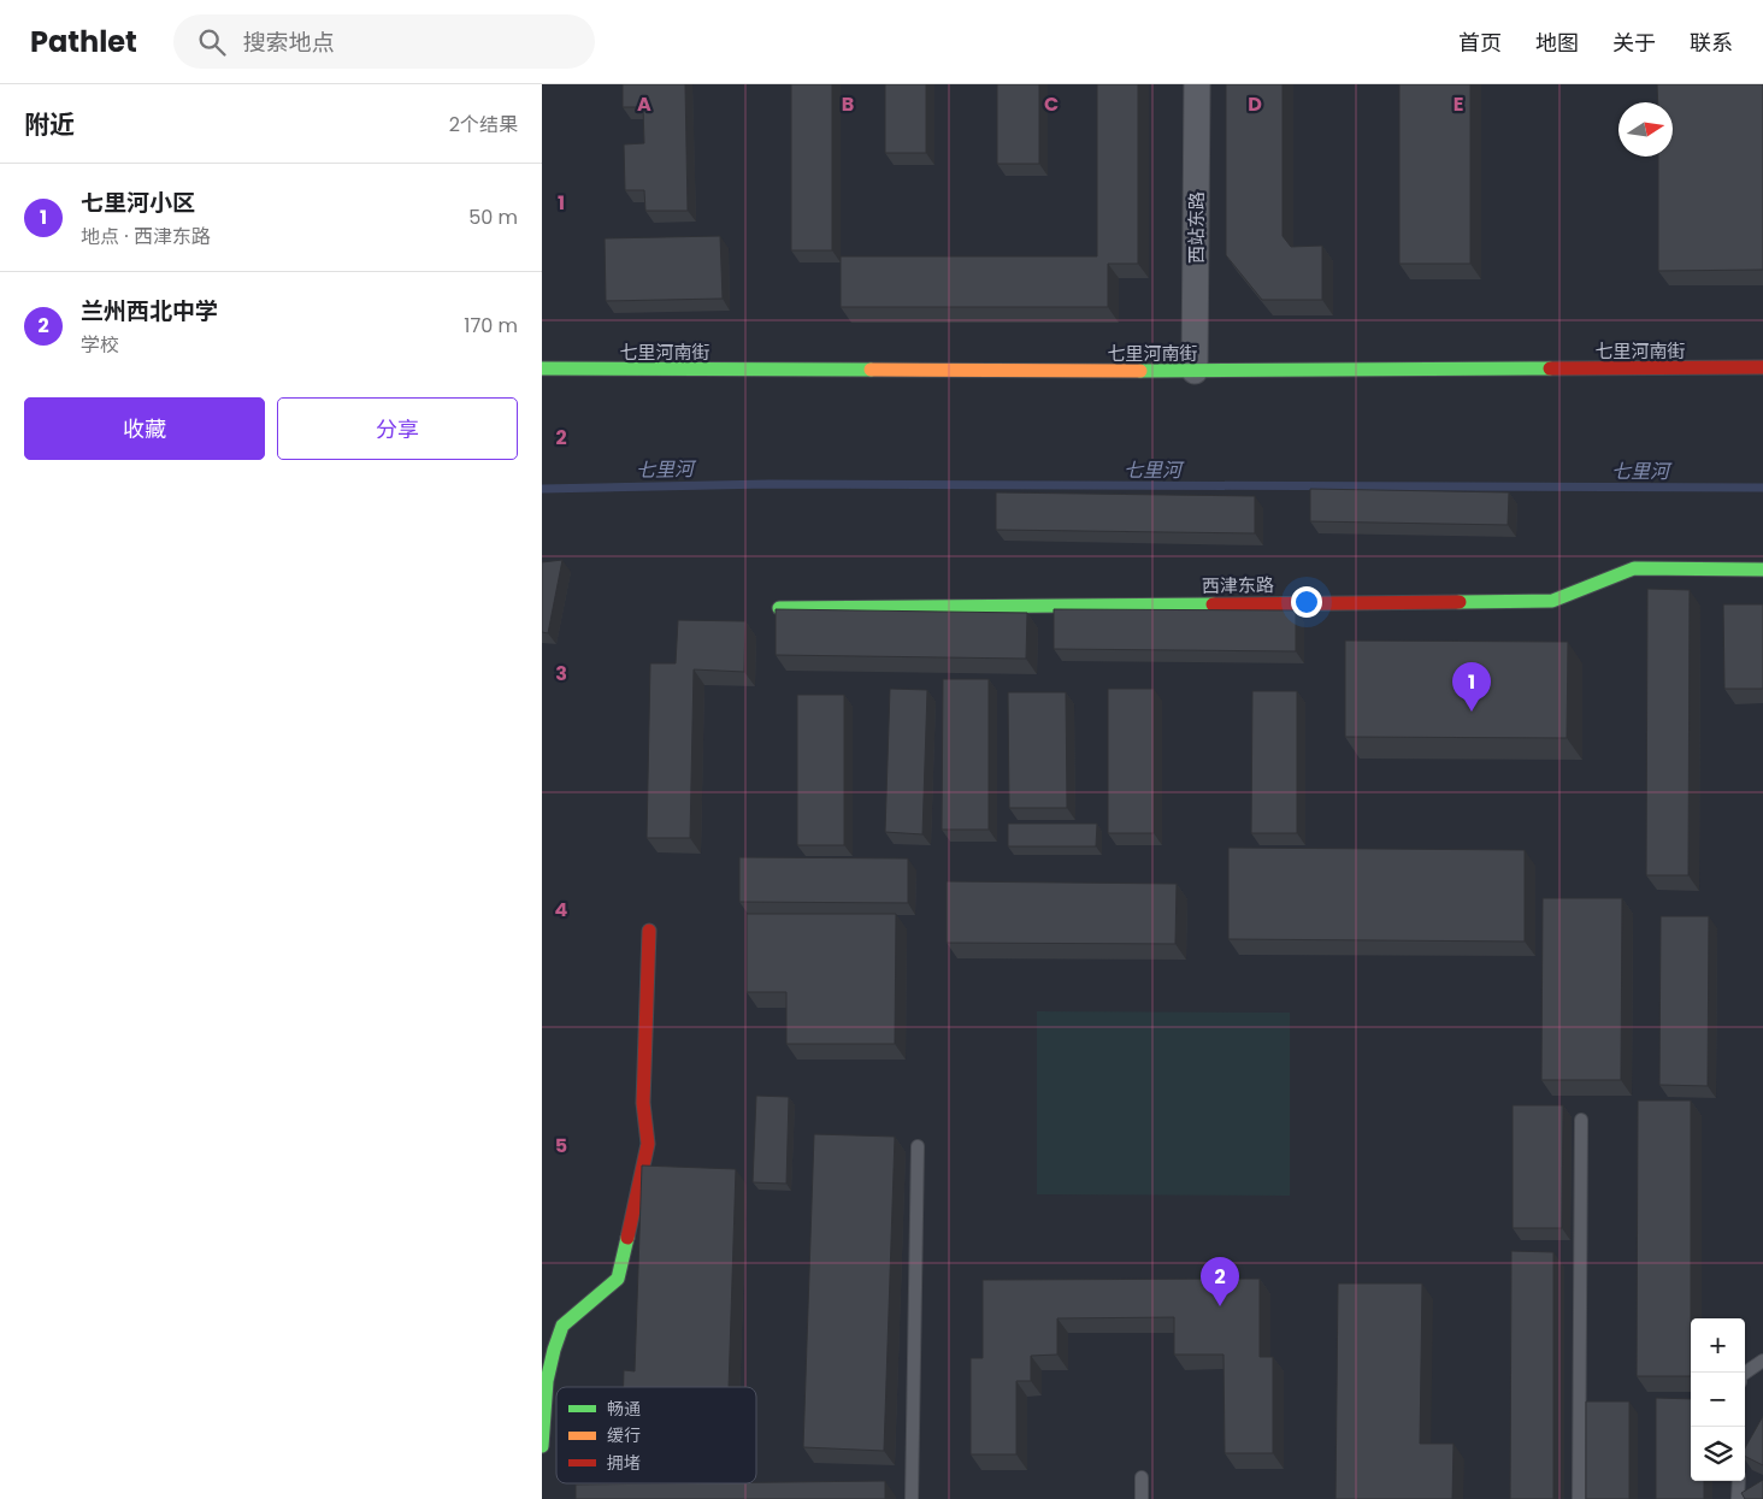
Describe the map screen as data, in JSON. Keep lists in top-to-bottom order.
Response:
{
  "streets": {
    "street": ["西站东路", "七里河南街", "西津东路"]
  },
  "crossings": [
    ["西站东路", "七里河南街"]
  ],
  "water": ["七里河"],
  "legend": ["畅通", "缓行", "拥堵"],
  "north": "right",
  "page": {
    "header": "Pathlet",
    "search": "搜索地点",
    "nav": [
      "首页",
      "地图",
      "关于",
      "联系"
    ],
    "heading": ["附近", "2个结果"],
    "list": [
      {
        "mark": "1",
        "name": "七里河小区",
        "note": "地点 · 西津东路",
        "value": "50 m"
      },
      {
        "mark": "2",
        "name": "兰州西北中学",
        "note": "学校",
        "value": "170 m"
      }
    ],
    "buttons": ["收藏", "分享"],
    "pins": ["1", "2"],
    "map_buttons": ["+", "−"]
  },
  "grid": {
    "columns": [
      "A",
      "B",
      "C",
      "D",
      "E"
    ],
    "rows": [
      "1",
      "2",
      "3",
      "4",
      "5"
    ]
  }
}
